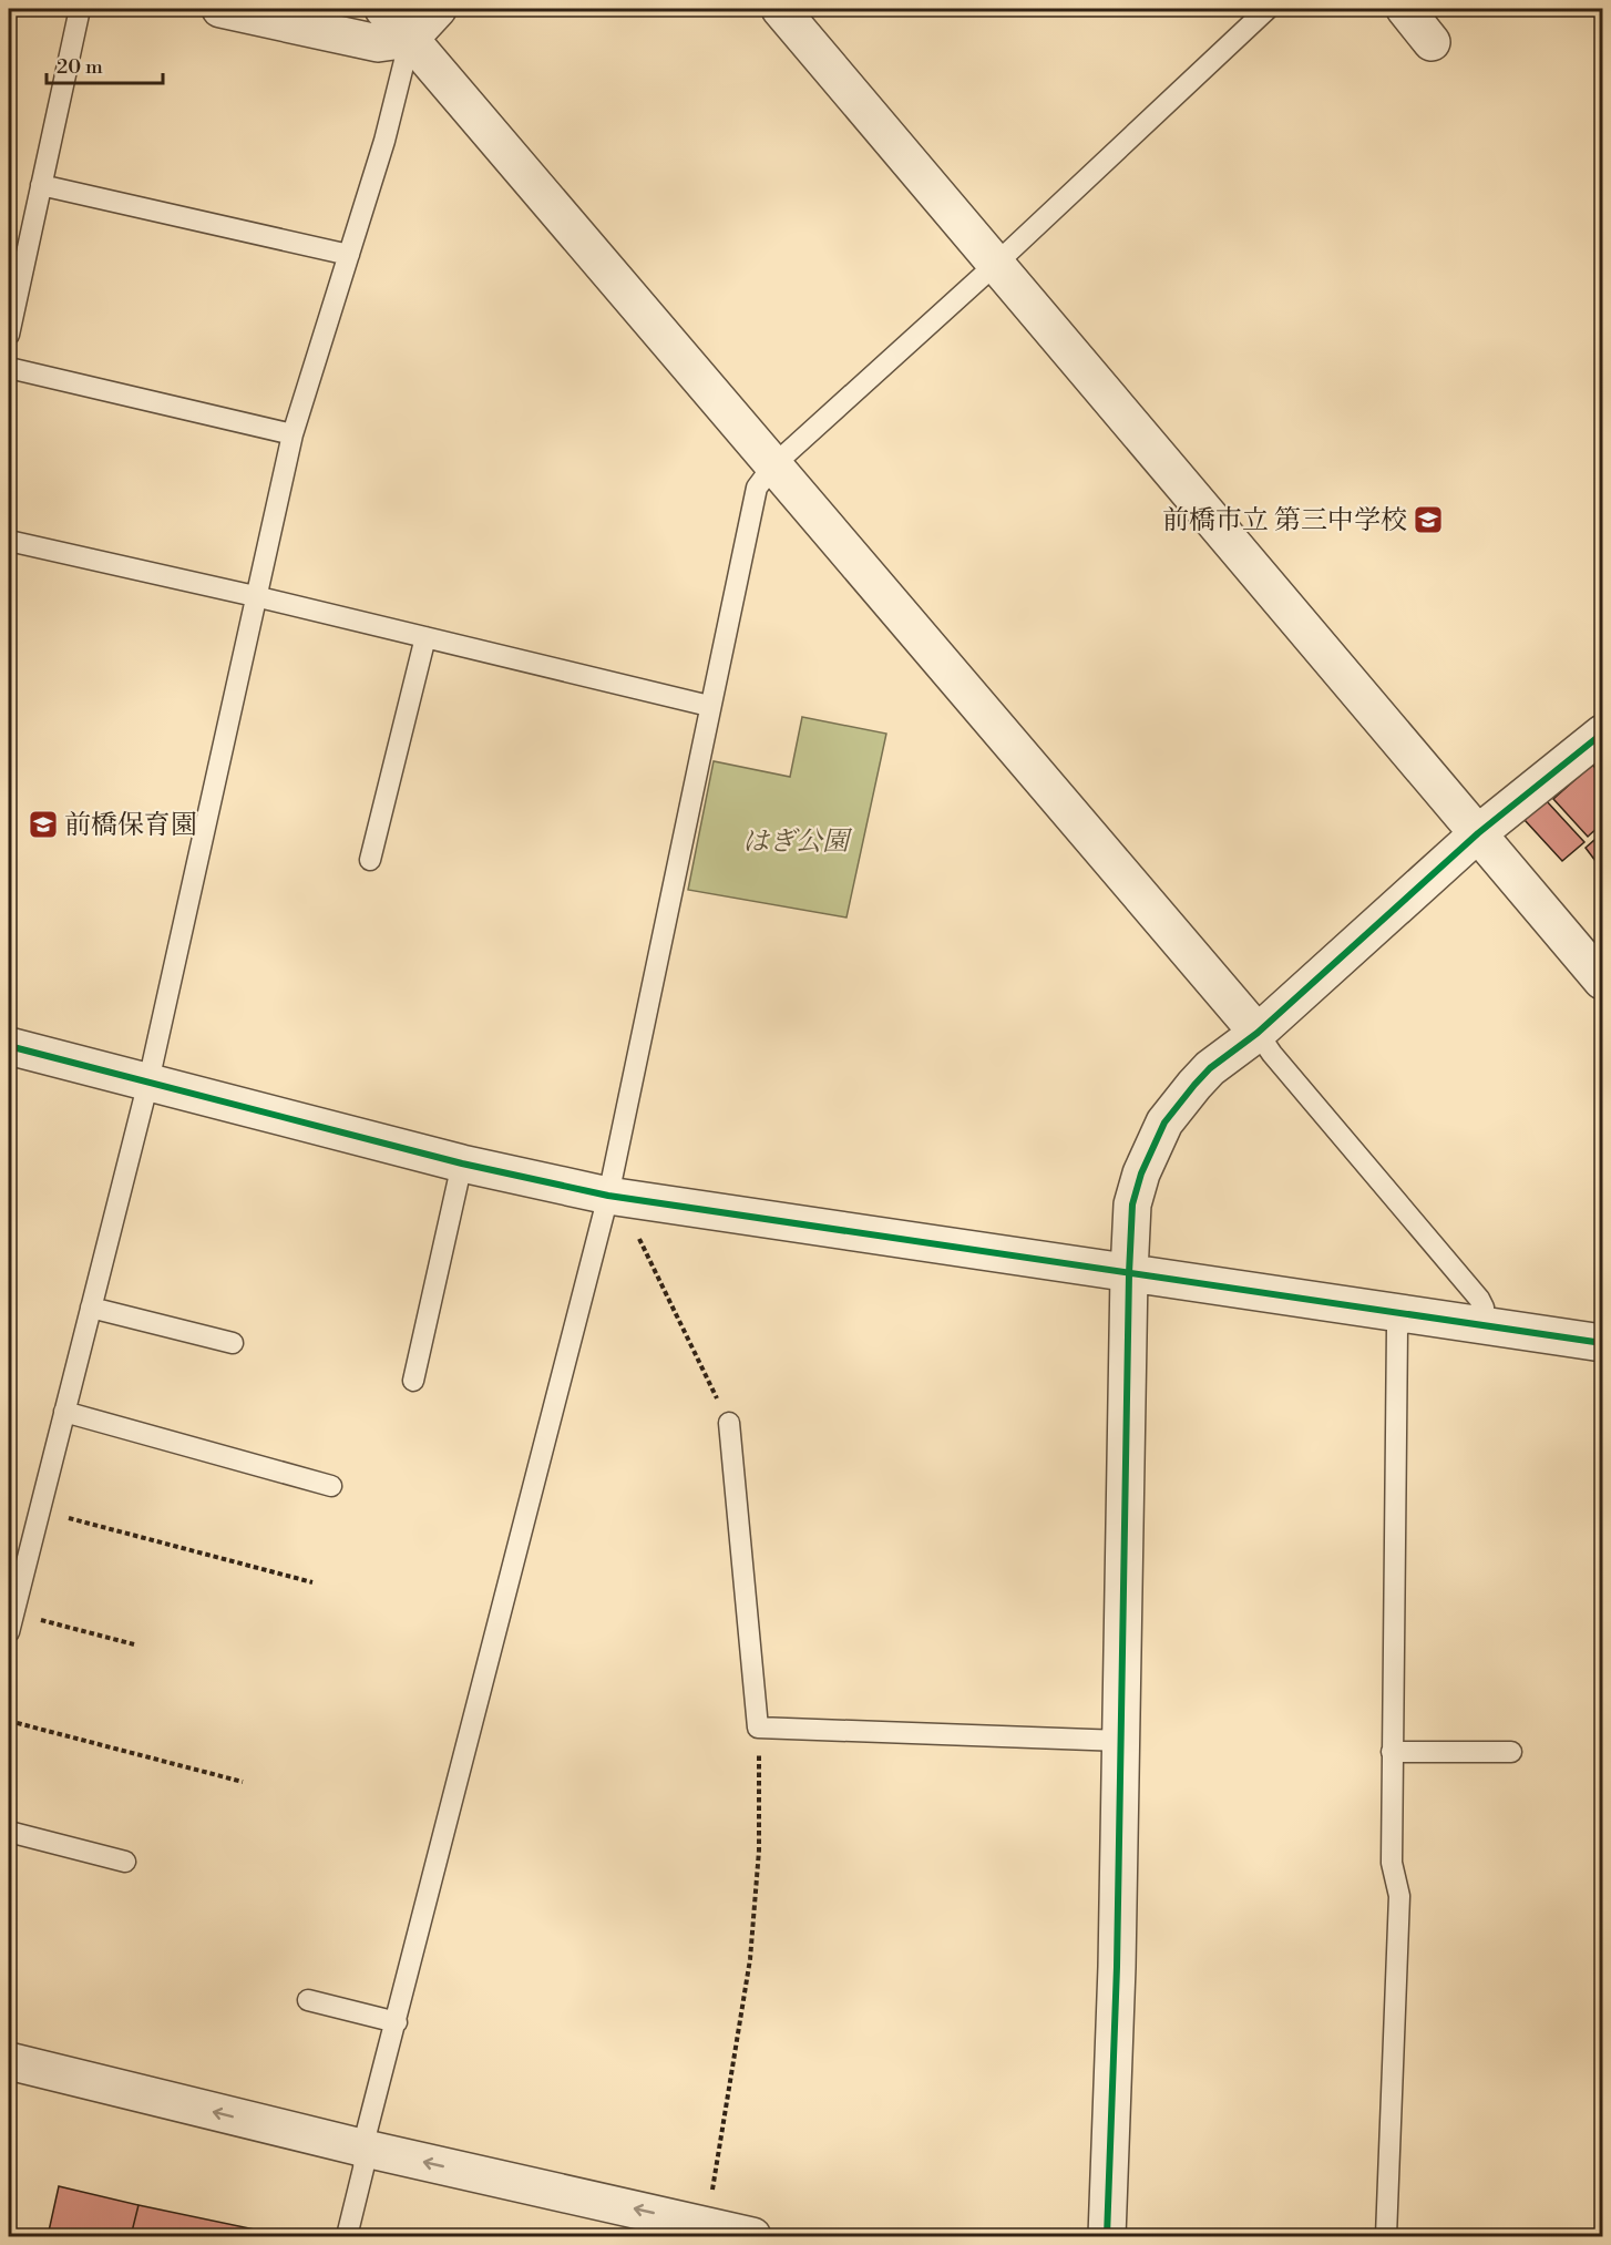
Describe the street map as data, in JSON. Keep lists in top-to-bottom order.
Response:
{
  "parks": ["はぎ公園"],
  "places": {
    "school or university": ["前橋市立 第三中学校", "前橋保育園"]
  },
  "scale_bar": "20 m"
}
